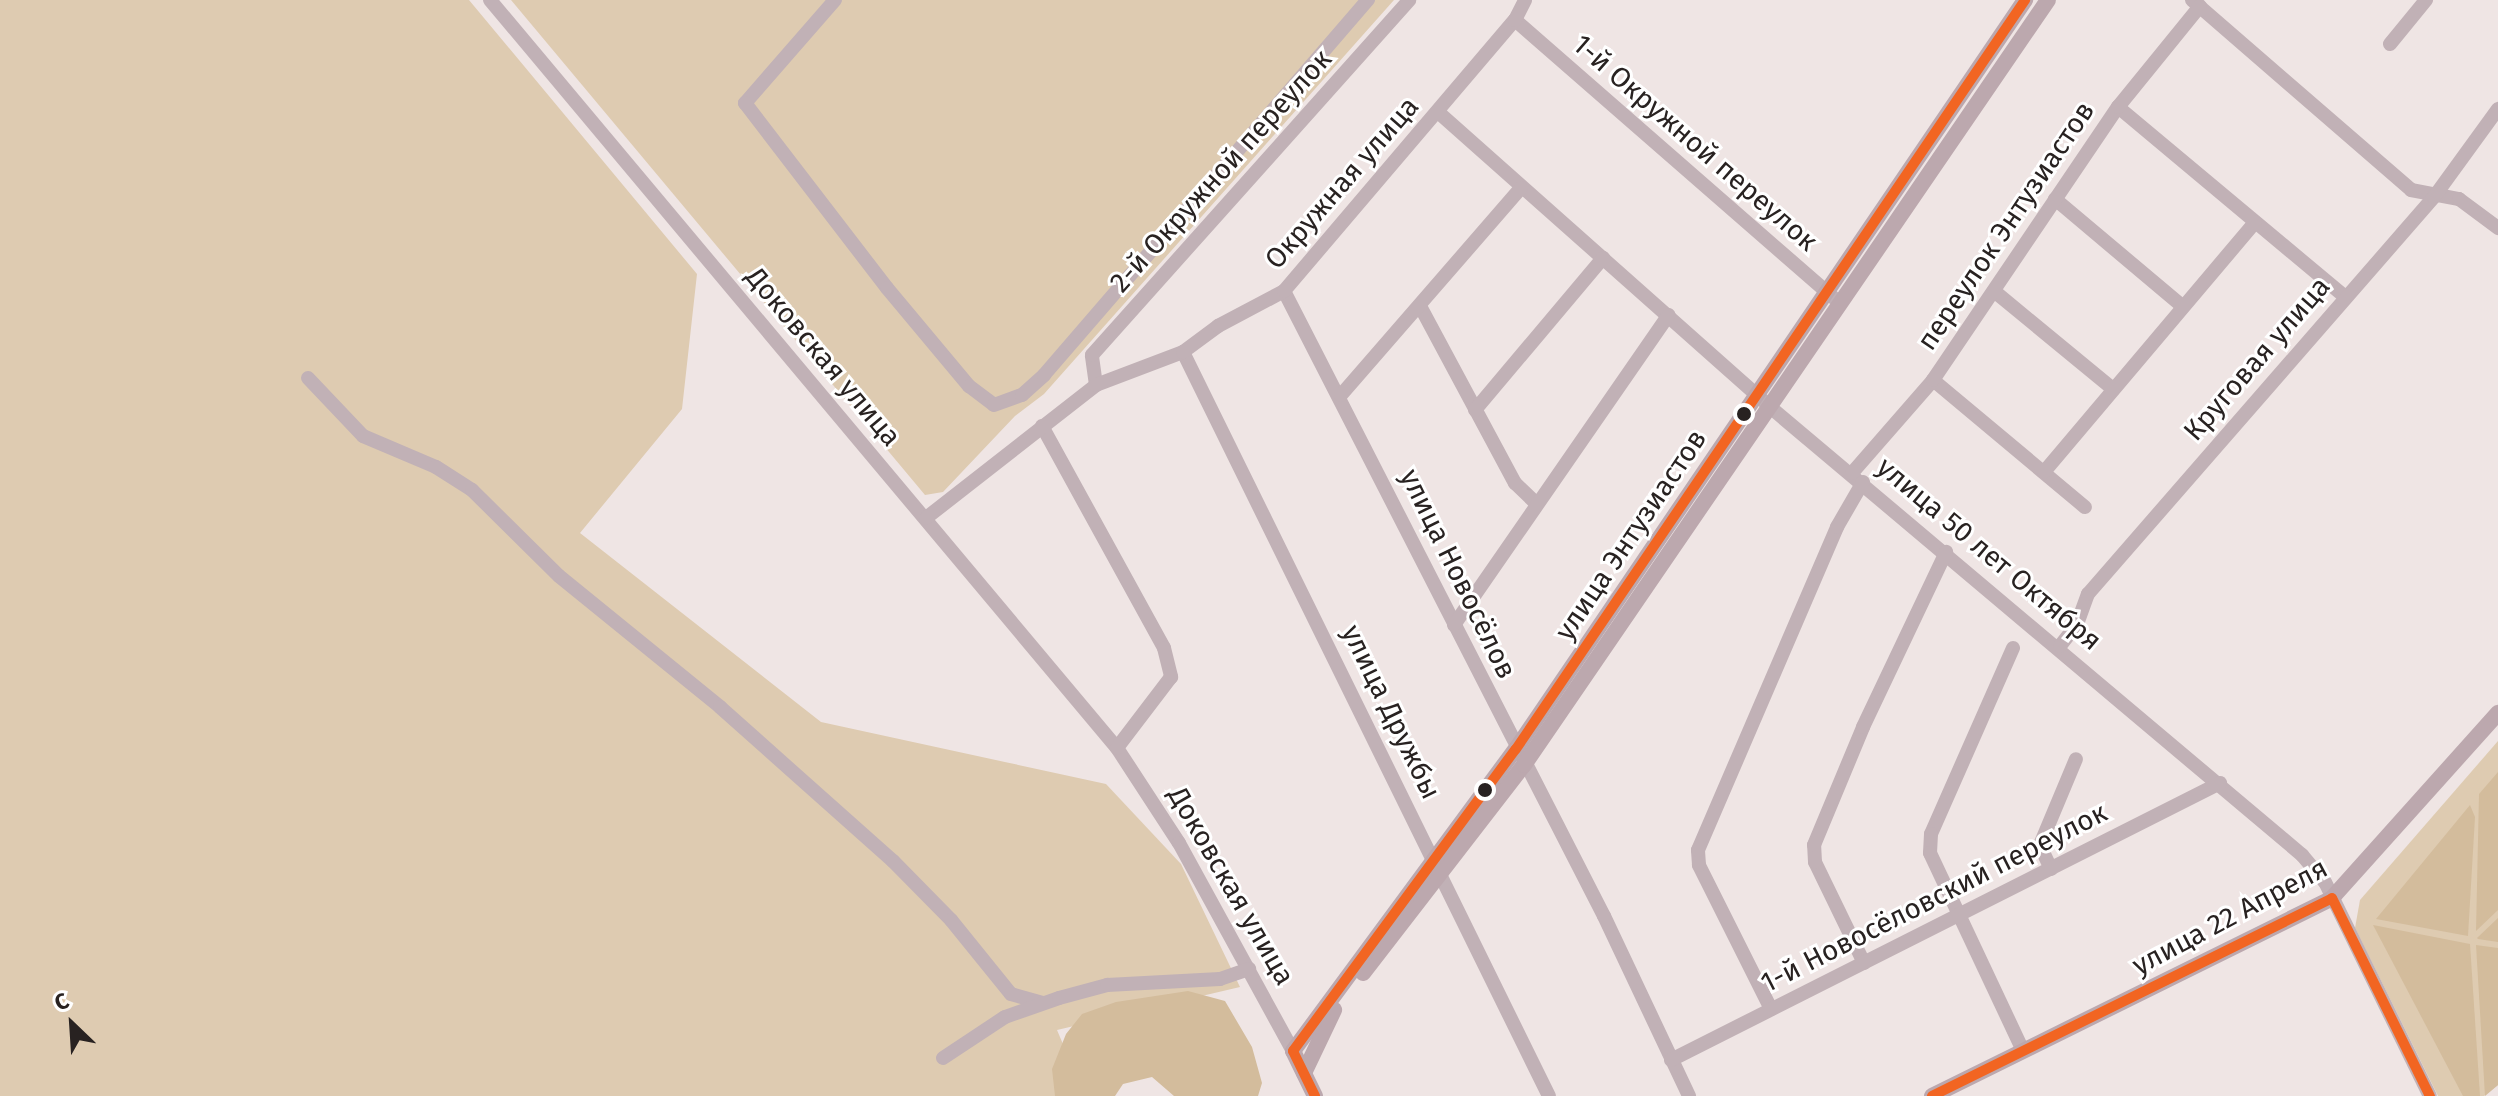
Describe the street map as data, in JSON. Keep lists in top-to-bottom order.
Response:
{
  "streets": {
    "main road": ["Доковская улица", "улица Энтузиастов", "улица 22 Апреля"],
    "street": [
      "1-й Окружной переулок",
      "2-й Окружной переулок",
      "Окружная улица",
      "переулок Энтузиастов",
      "Круговая улица",
      "улица 50 лет Октября",
      "улица Новосёлов",
      "улица Дружбы",
      "1-й Новосёловский переулок"
    ]
  },
  "crossings": [
    ["1-й Окружной переулок", "Окружная улица"],
    ["1-й Окружной переулок", "улица Энтузиастов"],
    ["2-й Окружной переулок", "Окружная улица"],
    ["Окружная улица", "Доковская улица"],
    ["Окружная улица", "улица 50 лет Октября"],
    ["Окружная улица", "улица Новосёлов"],
    ["Окружная улица", "улица Дружбы"],
    ["переулок Энтузиастов", "улица 50 лет Октября"],
    ["переулок Энтузиастов", "1-й Новосёловский переулок"],
    ["Доковская улица", "улица Энтузиастов"],
    ["Круговая улица", "улица 50 лет Октября"],
    ["улица Энтузиастов", "улица 50 лет Октября"],
    ["улица Энтузиастов", "улица Новосёлов"],
    ["улица Энтузиастов", "улица Дружбы"],
    ["улица 50 лет Октября", "1-й Новосёловский переулок"],
    ["улица 50 лет Октября", "улица 22 Апреля"],
    ["улица Новосёлов", "1-й Новосёловский переулок"]
  ],
  "north": "top left"
}
